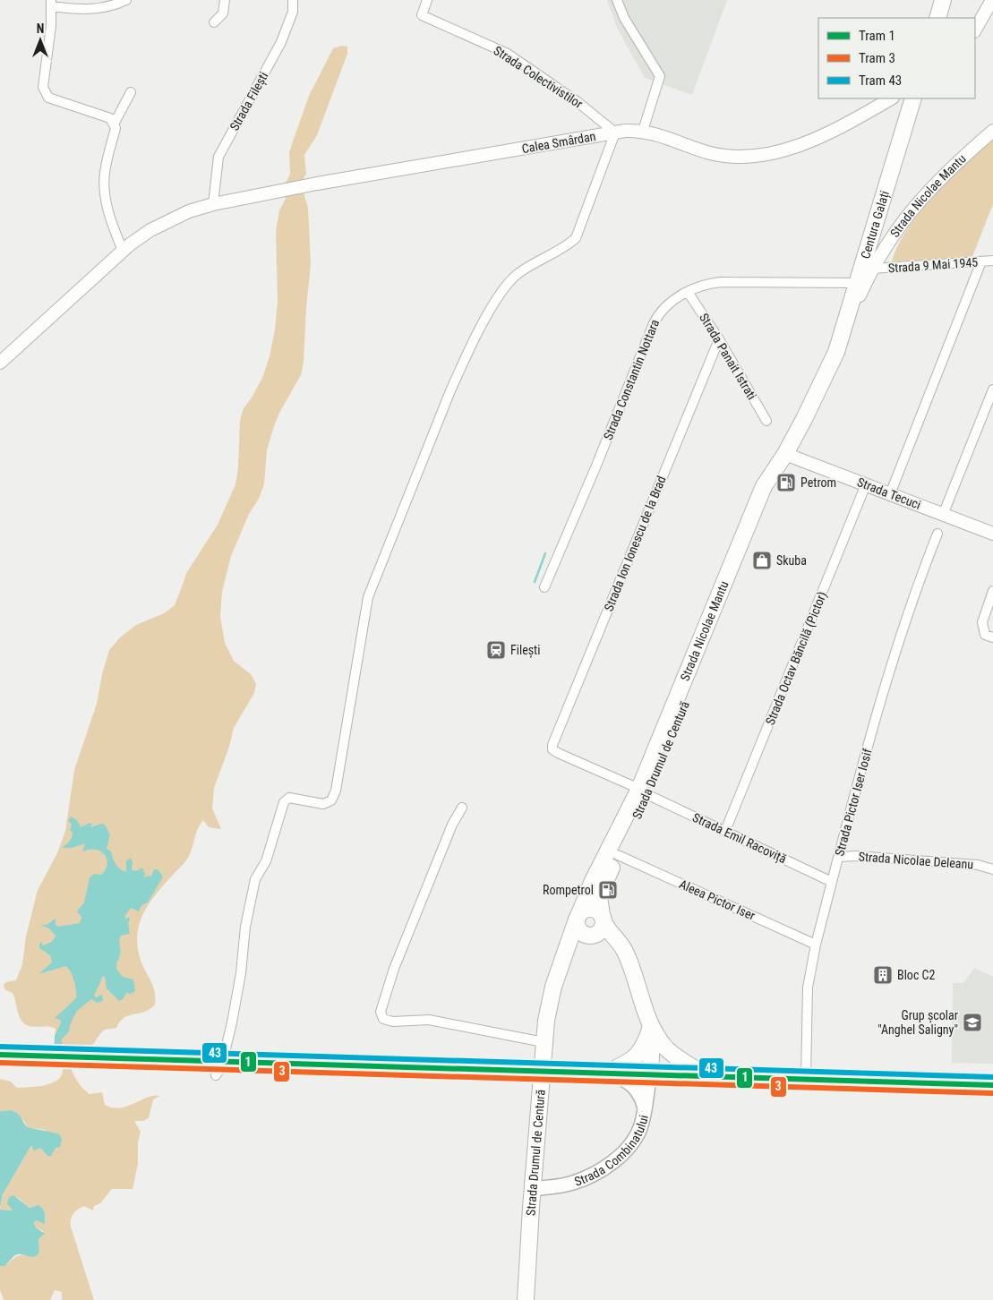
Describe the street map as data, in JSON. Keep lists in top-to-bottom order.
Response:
{
  "streets": {
    "highway": ["Centura Galați", "Strada Drumul de Centură"],
    "main road": [
      "Calea Smârdan",
      "Strada Nicolae Mantu",
      "Strada Tecuci",
      "Strada Combinatului"
    ],
    "street": [
      "Strada Colectivistilor",
      "Strada Filești",
      "Strada 9 Mai 1945",
      "Strada Panait Istrati",
      "Strada Constantin Nottara",
      "Strada Ion Ionescu de la Brad",
      "Strada Octav Băncilă (Pictor)",
      "Strada Pictor Iser Iosif",
      "Strada Emil Racoviță",
      "Strada Nicolae Deleanu",
      "Aleea Pictor Iser"
    ]
  },
  "crossings": [
    ["Strada Colectivistilor", "Calea Smârdan"],
    ["Strada Filești", "Calea Smârdan"],
    ["Strada Nicolae Mantu", "Centura Galați"],
    ["Strada Nicolae Mantu", "Strada 9 Mai 1945"],
    ["Centura Galați", "Strada Constantin Nottara"],
    ["Strada Panait Istrati", "Strada Constantin Nottara"],
    ["Strada Panait Istrati", "Strada Ion Ionescu de la Brad"],
    ["Strada Tecuci", "Strada Octav Băncilă (Pictor)"],
    ["Strada Tecuci", "Strada Drumul de Centură"],
    ["Strada Ion Ionescu de la Brad", "Strada Emil Racoviță"],
    ["Strada Octav Băncilă (Pictor)", "Strada Emil Racoviță"],
    ["Strada Drumul de Centură", "Strada Emil Racoviță"],
    ["Strada Drumul de Centură", "Aleea Pictor Iser"],
    ["Strada Drumul de Centură", "Strada Combinatului"],
    ["Strada Pictor Iser Iosif", "Strada Emil Racoviță"],
    ["Strada Pictor Iser Iosif", "Strada Nicolae Deleanu"],
    ["Strada Pictor Iser Iosif", "Aleea Pictor Iser"]
  ],
  "places": {
    "fuel station": ["Petrom", "Rompetrol"],
    "shop": ["Skuba"],
    "station": ["Filești"],
    "building": ["Bloc C2"],
    "school or university": ["Grup școlar \"Anghel Saligny\""]
  },
  "lines": ["tram line 43", "tram line 1", "tram line 3"],
  "legend": ["Tram 1", "Tram 3", "Tram 43"],
  "north": "top"
}
